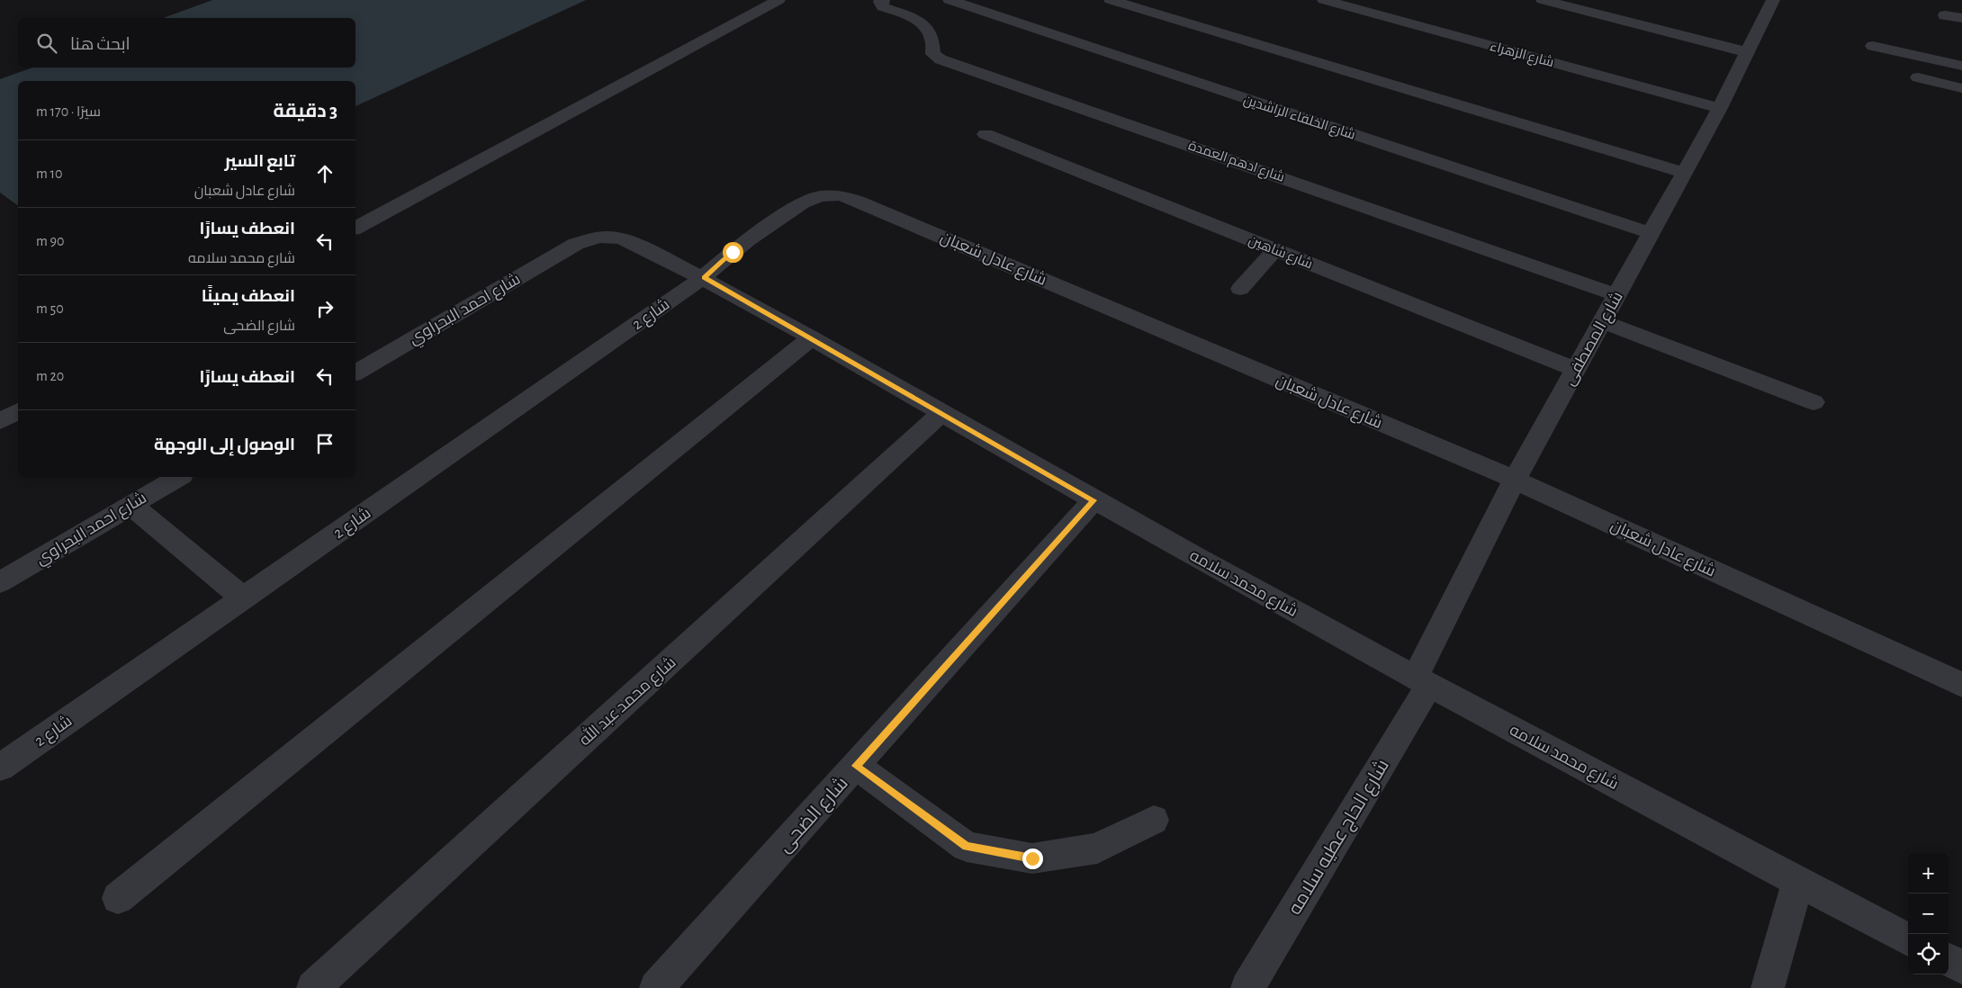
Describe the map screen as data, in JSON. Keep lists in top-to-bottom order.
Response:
{
  "streets": {
    "street": [
      "شارع الزهراء",
      "شارع الخلفاء الراشدين",
      "شارع ادهم العمدة",
      "شارع شاهين",
      "شارع عادل شعبان",
      "شارع احمد البحراوي",
      "شارع 2",
      "شارع المصطفى",
      "شارع محمد سلامه",
      "شارع محمد عبد الله",
      "شارع الضحى",
      "شارع الحاج عطيه سلامه"
    ]
  },
  "crossings": [
    ["شارع الزهراء", "شارع المصطفى"],
    ["شارع الخلفاء الراشدين", "شارع المصطفى"],
    ["شارع ادهم العمدة", "شارع المصطفى"],
    ["شارع شاهين", "شارع المصطفى"],
    ["شارع عادل شعبان", "شارع 2"],
    ["شارع عادل شعبان", "شارع المصطفى"],
    ["شارع عادل شعبان", "شارع محمد سلامه"],
    ["شارع احمد البحراوي", "شارع محمد سلامه"],
    ["شارع 2", "شارع محمد سلامه"],
    ["شارع المصطفى", "شارع محمد سلامه"],
    ["شارع المصطفى", "شارع الحاج عطيه سلامه"],
    ["شارع محمد سلامه", "شارع محمد عبد الله"],
    ["شارع محمد سلامه", "شارع الضحى"],
    ["شارع محمد سلامه", "شارع الحاج عطيه سلامه"]
  ],
  "page": {
    "search": "ابحث هنا",
    "heading": ["3 دقيقة", "سيرًا · 170 m"],
    "list": [
      ["تابع السير", "شارع عادل شعبان", "10 m"],
      ["انعطف يسارًا", "شارع محمد سلامه", "90 m"],
      ["انعطف يمينًا", "شارع الضحى", "50 m"],
      ["انعطف يسارًا", "20 m"],
      "الوصول إلى الوجهة"
    ],
    "map_buttons": ["+", "−"]
  }
}
